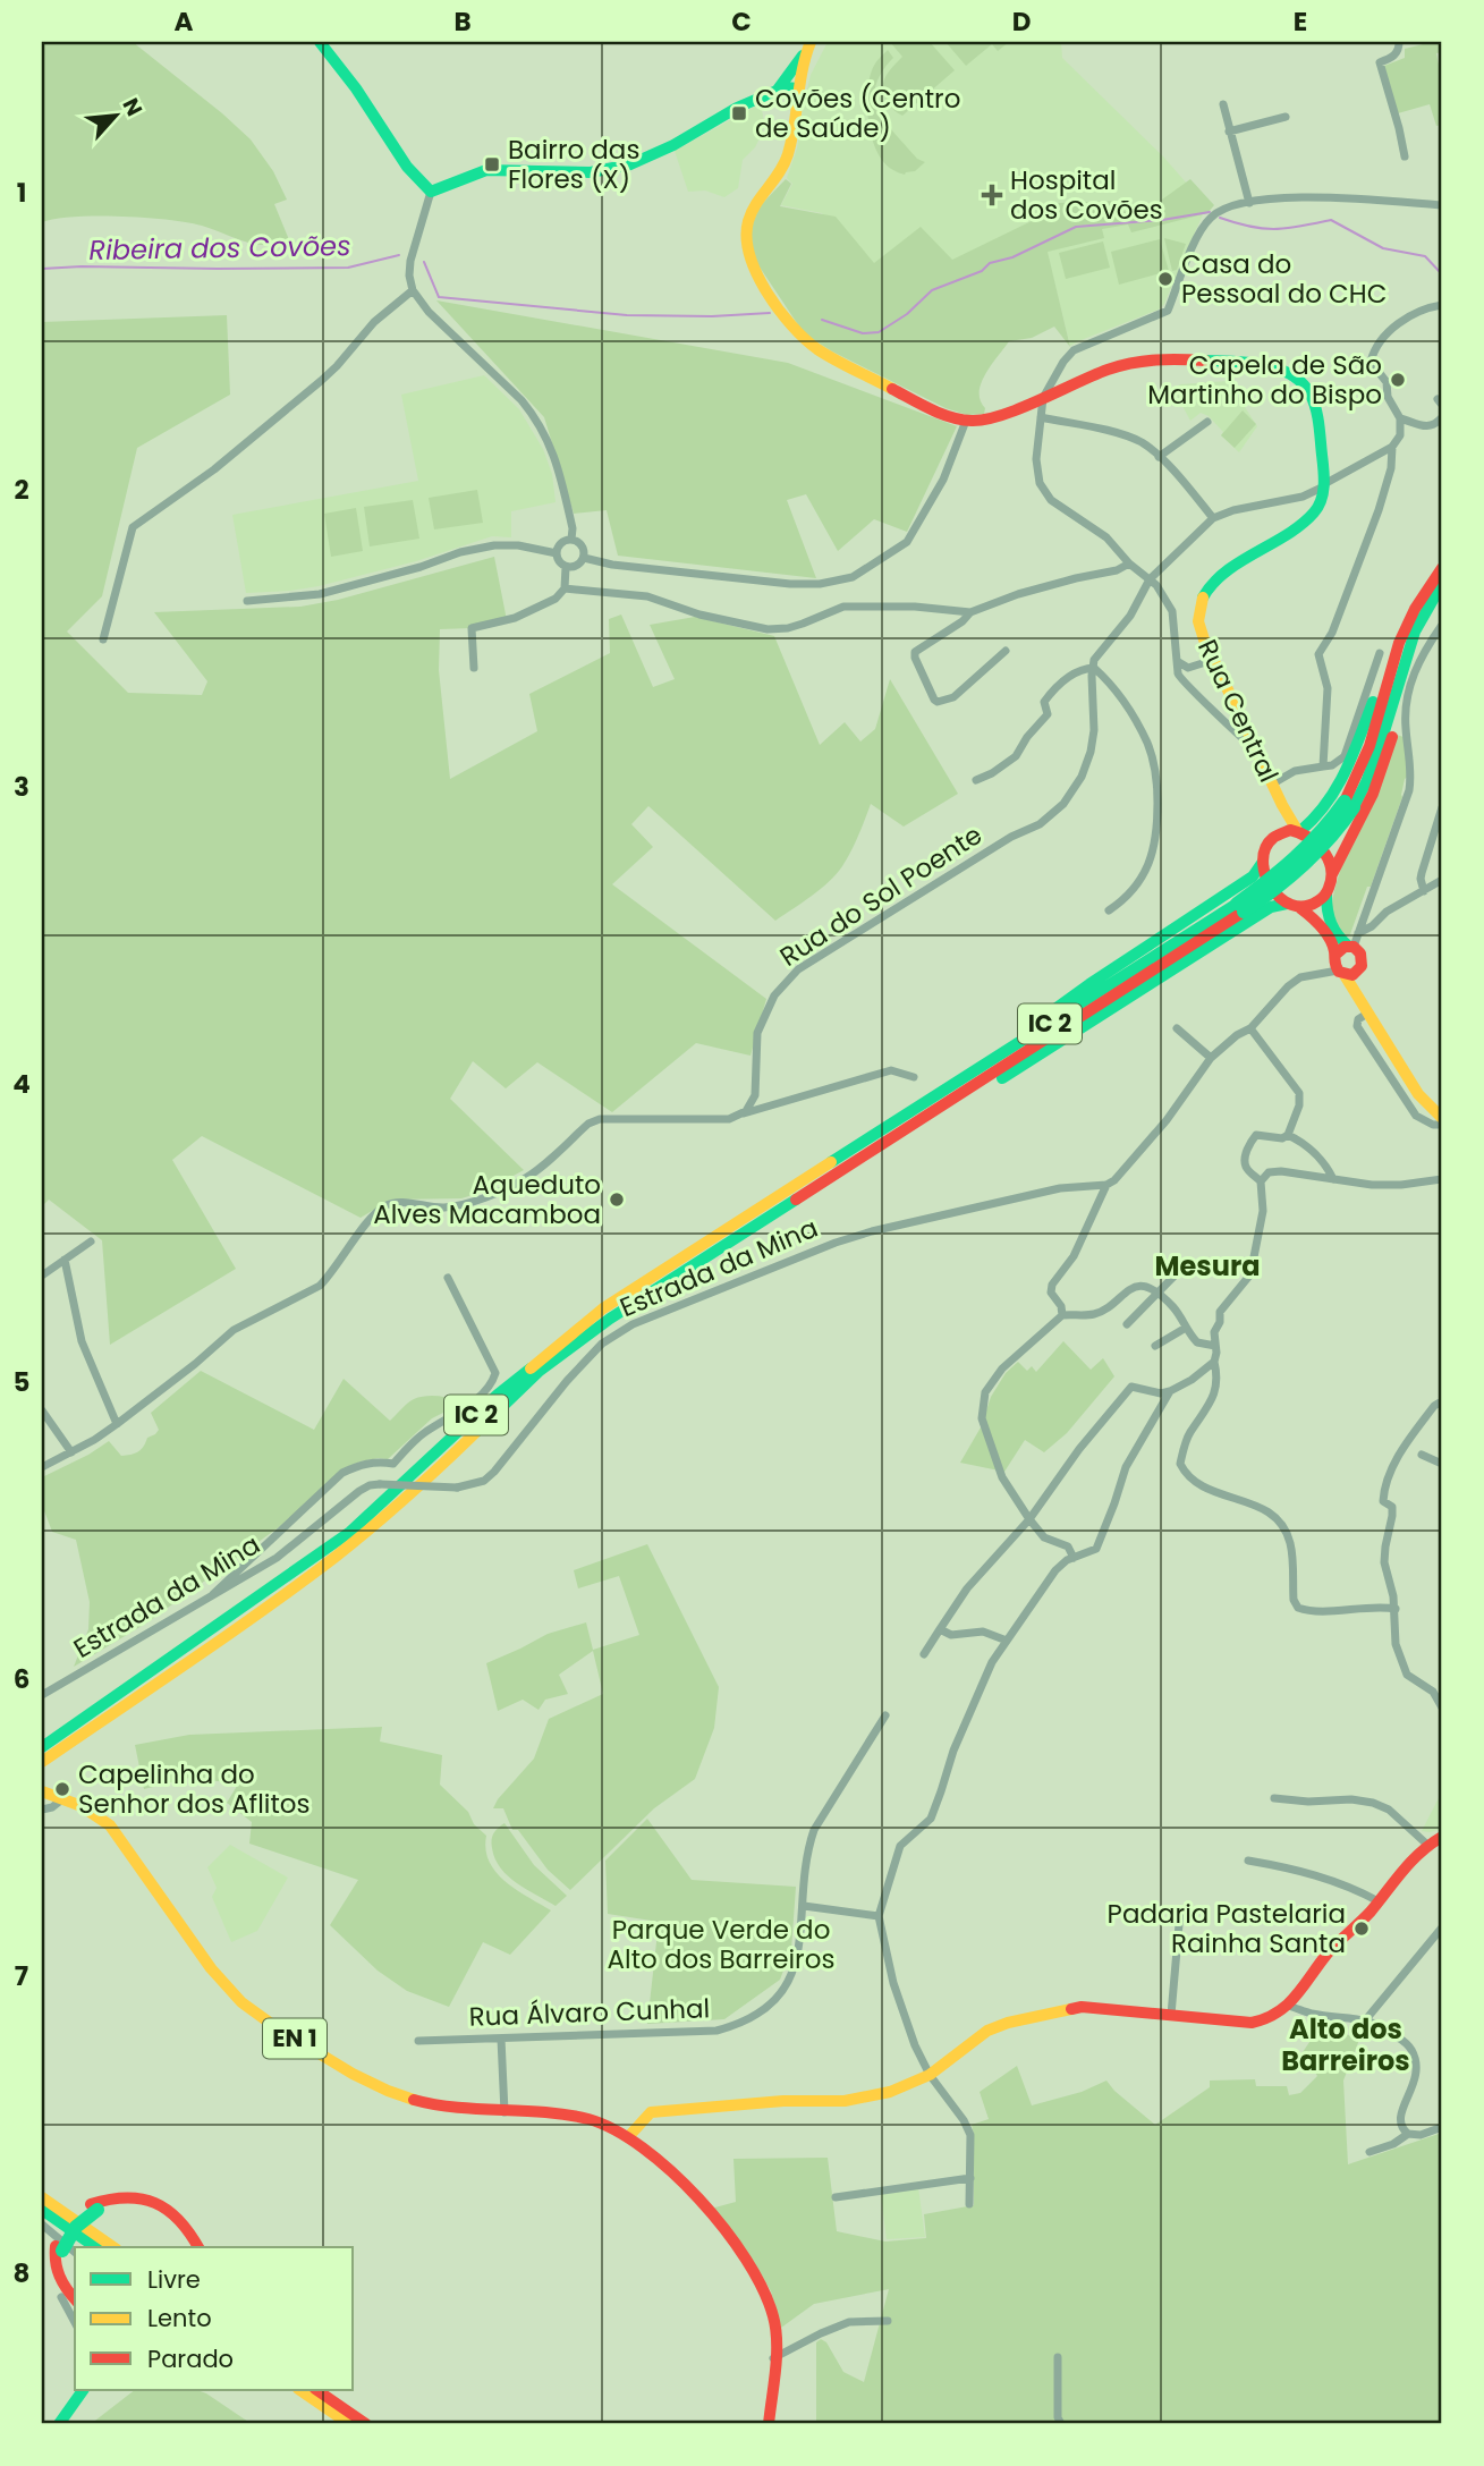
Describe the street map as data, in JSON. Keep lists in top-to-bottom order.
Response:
{
  "streets": {
    "main road": ["Rua Central", "IC 2", "EN 1"],
    "street": ["Rua do Sol Poente", "Estrada da Mina", "Rua Álvaro Cunhal"]
  },
  "districts": ["Mesura", "Alto dos Barreiros"],
  "water": ["Ribeira dos Covões"],
  "parks": ["Parque Verde do Alto dos Barreiros"],
  "places": {
    "transit": ["Covões (Centro de Saúde)", "Bairro das Flores (X)"],
    "health": ["Hospital dos Covões"],
    "other": [
      "Casa do Pessoal do CHC",
      "Capela de São Martinho do Bispo",
      "Aqueduto Alves Macamboa",
      "Capelinha do Senhor dos Aflitos",
      "Padaria Pastelaria Rainha Santa"
    ]
  },
  "legend": ["Livre", "Lento", "Parado"],
  "north": "top right",
  "grid": {
    "columns": [
      "A",
      "B",
      "C",
      "D",
      "E"
    ],
    "rows": [
      "1",
      "2",
      "3",
      "4",
      "5",
      "6",
      "7",
      "8"
    ]
  }
}
